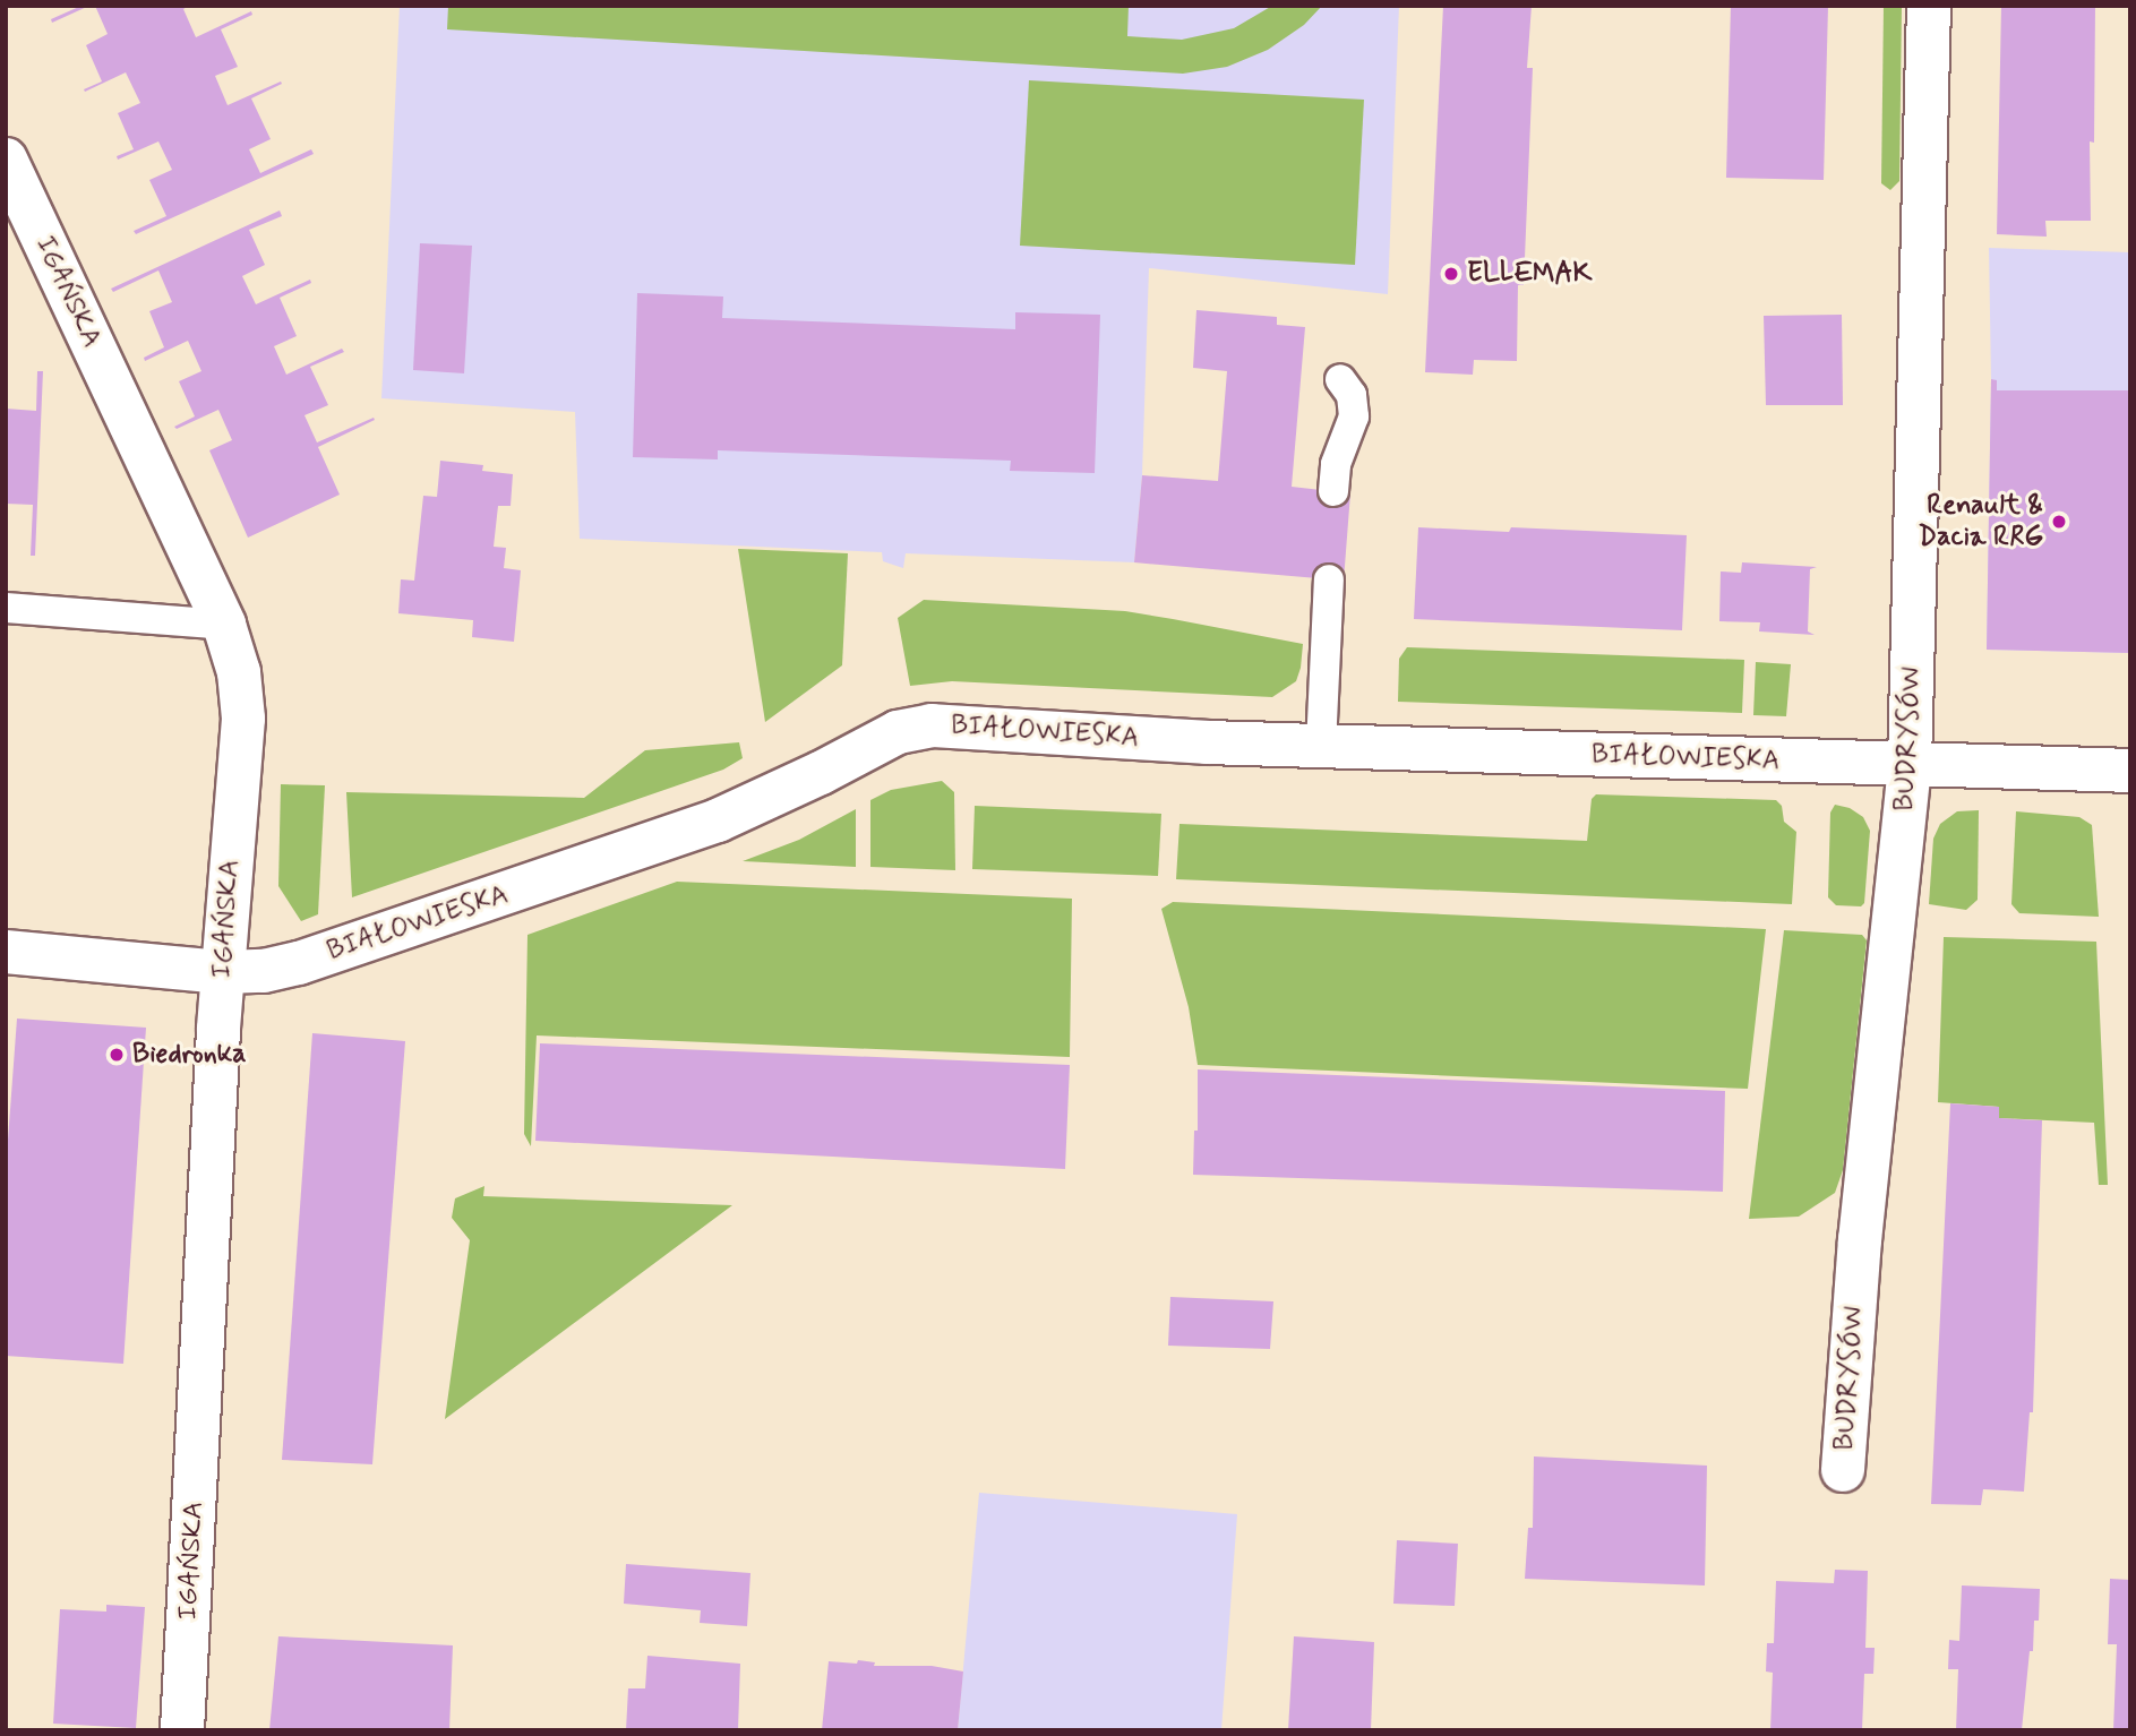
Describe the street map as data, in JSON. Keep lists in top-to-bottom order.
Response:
{
  "streets": {
    "street": ["IGAŃSKA", "BIAŁOWIESKA", "BUDRYSÓW"]
  },
  "crossings": [
    ["IGAŃSKA", "BIAŁOWIESKA"],
    ["BIAŁOWIESKA", "BUDRYSÓW"]
  ],
  "places": ["ELLEMAK", "Renault & Dacia RRG", "Biedronka"]
}
